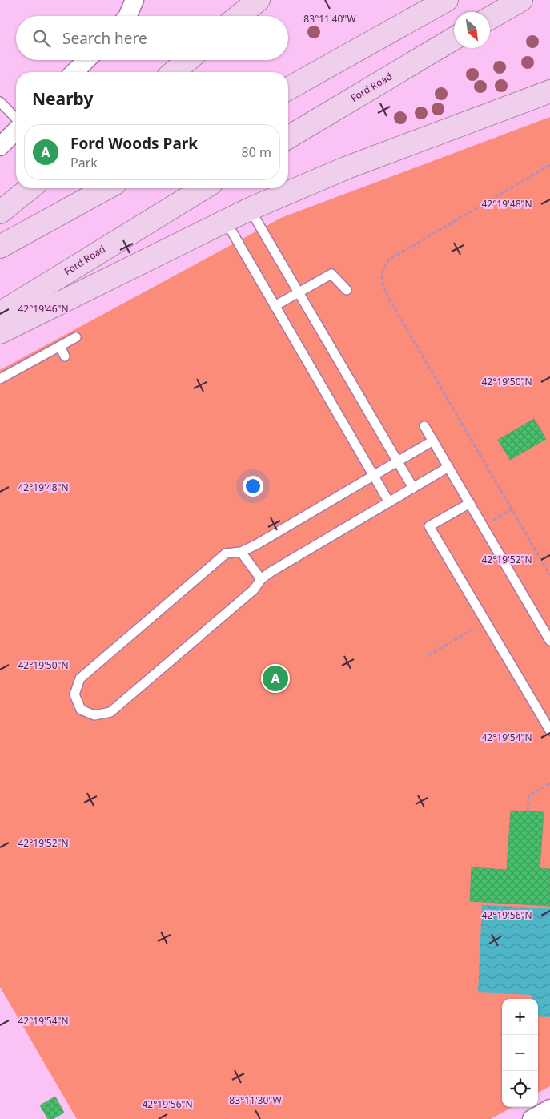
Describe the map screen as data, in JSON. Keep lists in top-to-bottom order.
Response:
{
  "streets": {
    "main road": ["Ford Road"]
  },
  "north": "bottom right",
  "page": {
    "search": "Search here",
    "heading": "Nearby",
    "list": [
      {
        "mark": "A",
        "name": "Ford Woods Park",
        "note": "Park",
        "value": "80 m"
      }
    ],
    "pins": "A",
    "map_buttons": ["+", "−"]
  },
  "coordinates": [
    "83°11'40\"W",
    "42°19'48\"N",
    "42°19'46\"N",
    "42°19'50\"N",
    "42°19'52\"N",
    "42°19'54\"N",
    "42°19'56\"N",
    "83°11'30\"W"
  ]
}
